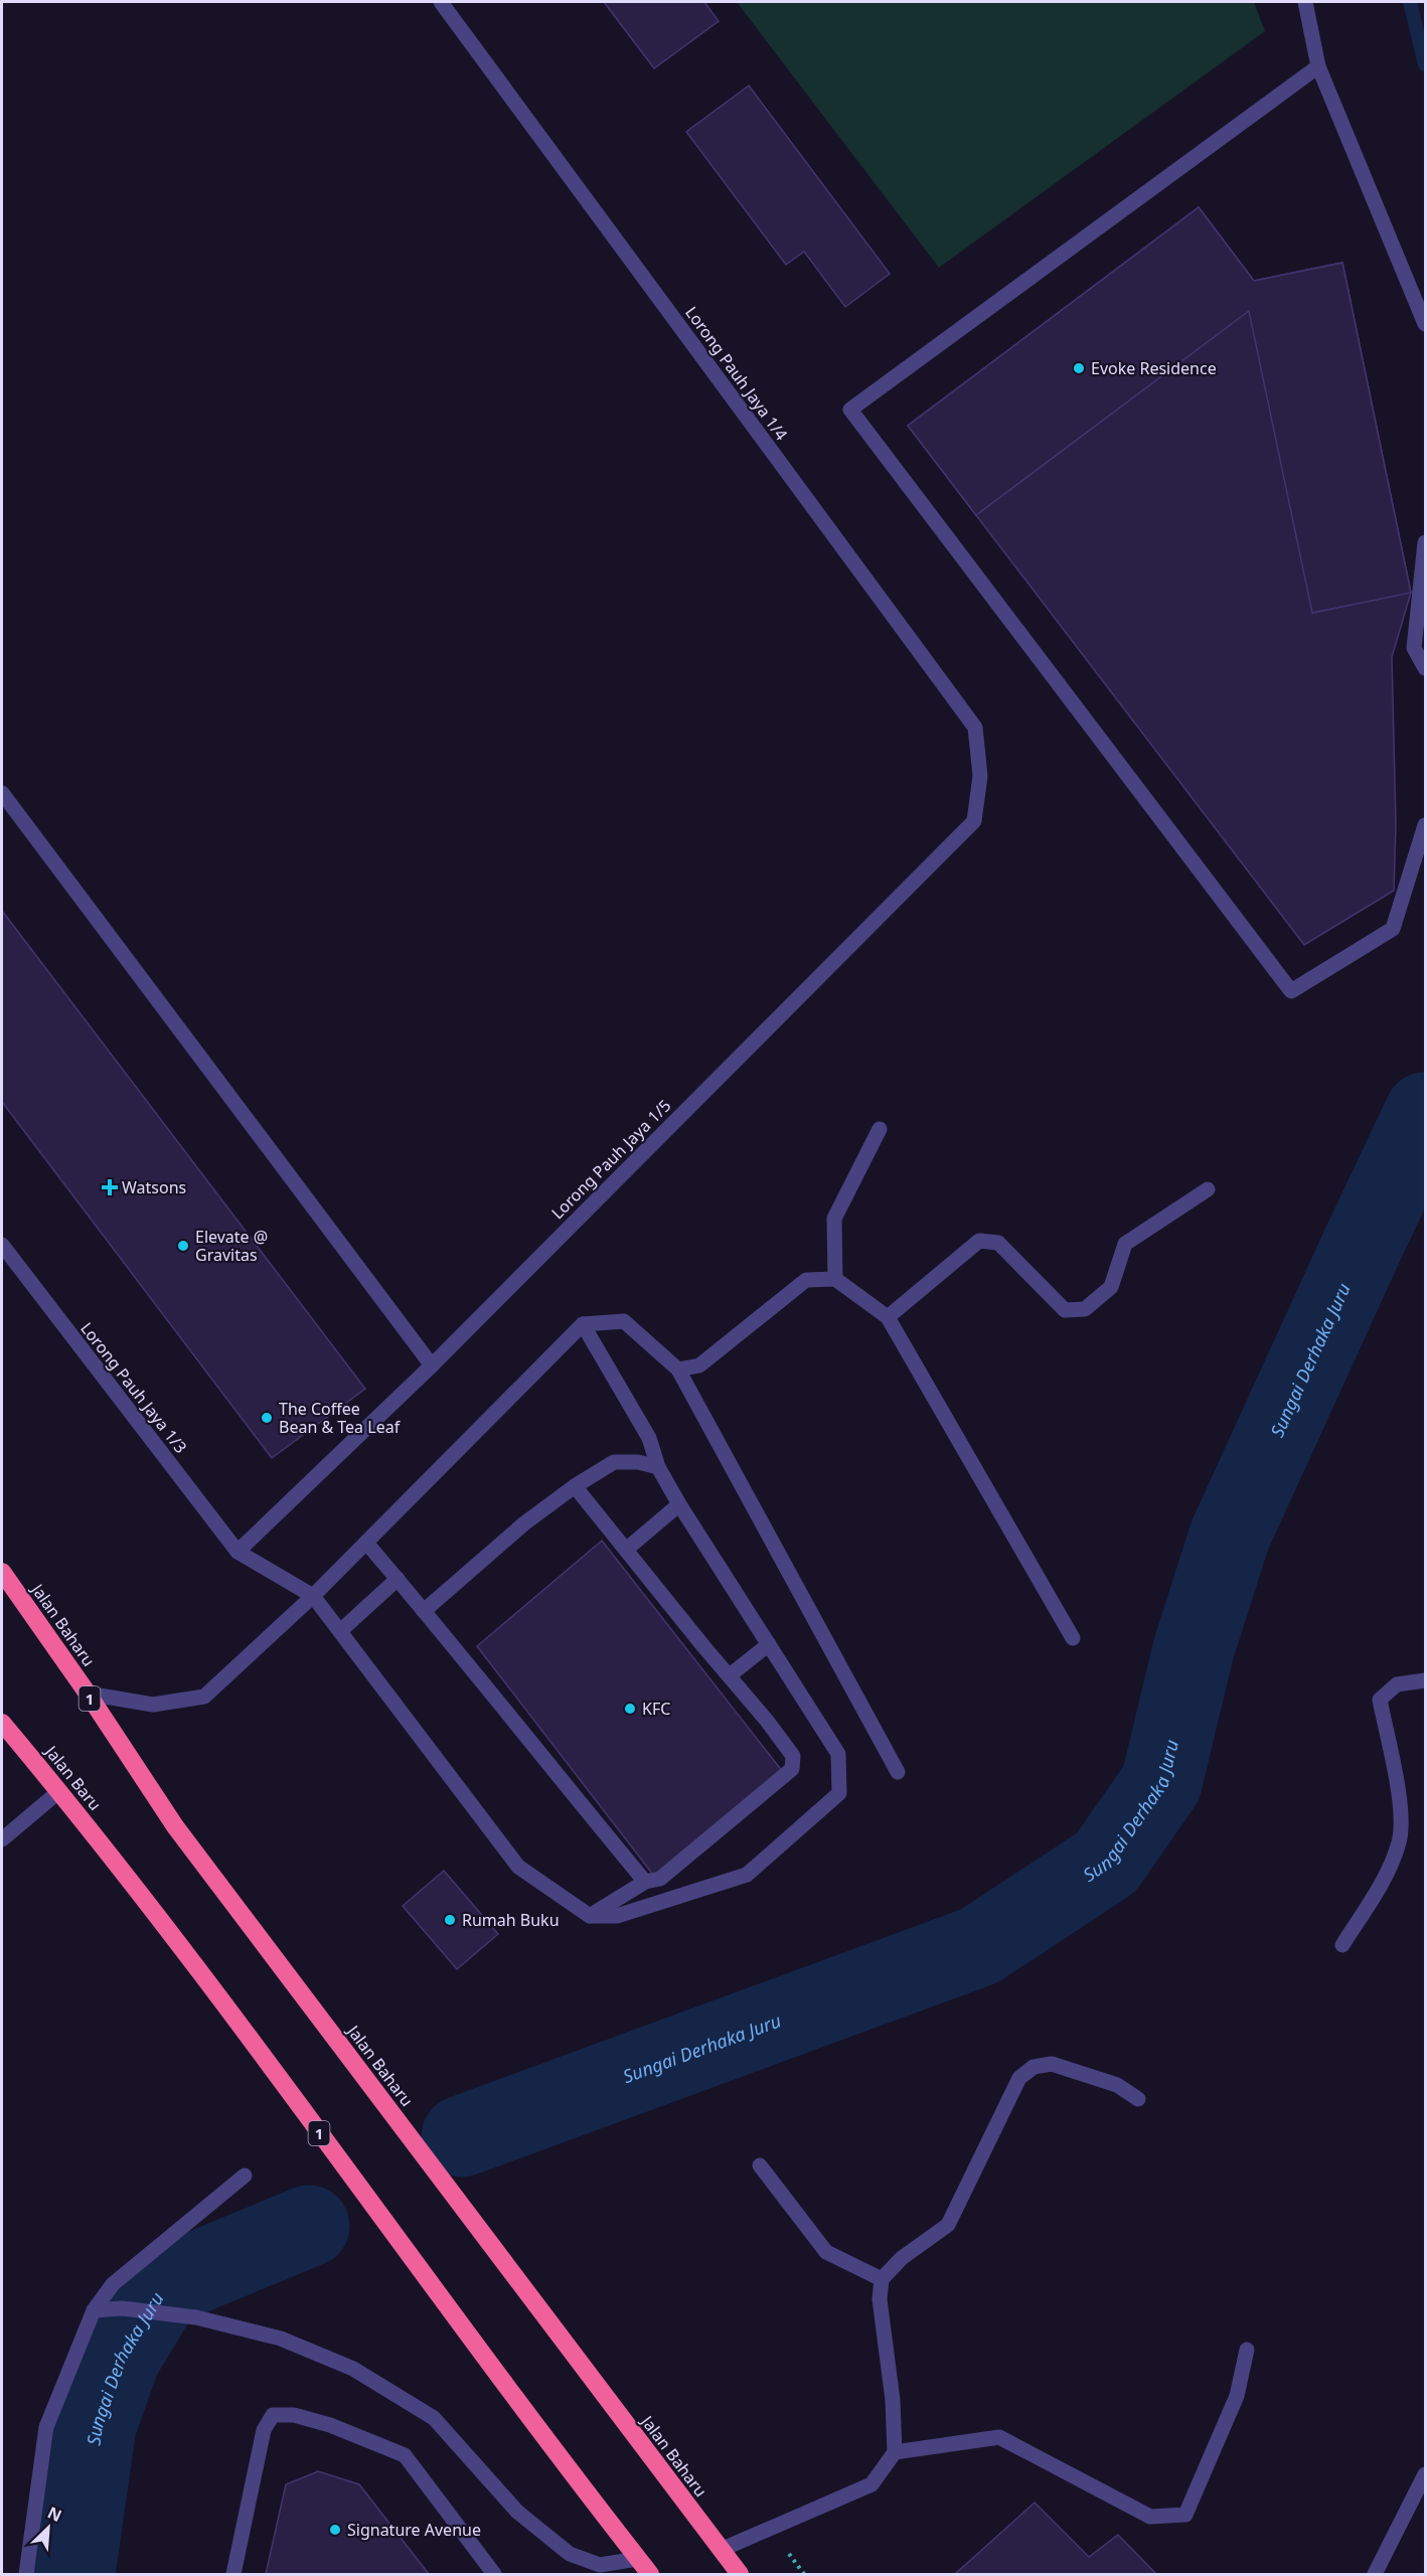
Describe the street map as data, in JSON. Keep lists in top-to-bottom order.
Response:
{
  "streets": {
    "highway": ["Jalan Baharu", "1", "Jalan Baru"],
    "street": ["Lorong Pauh Jaya 1/4", "Lorong Pauh Jaya 1/5", "Lorong Pauh Jaya 1/3"]
  },
  "crossings": [
    ["Lorong Pauh Jaya 1/4", "Lorong Pauh Jaya 1/5"],
    ["Lorong Pauh Jaya 1/5", "Lorong Pauh Jaya 1/3"],
    ["1", "Jalan Baru"]
  ],
  "water": ["Sungai Derhaka Juru"],
  "places": {
    "other": [
      "Evoke Residence",
      "Elevate @ Gravitas",
      "The Coffee Bean & Tea Leaf",
      "KFC",
      "Rumah Buku",
      "Signature Avenue"
    ],
    "health": ["Watsons"]
  },
  "north": "top right"
}
